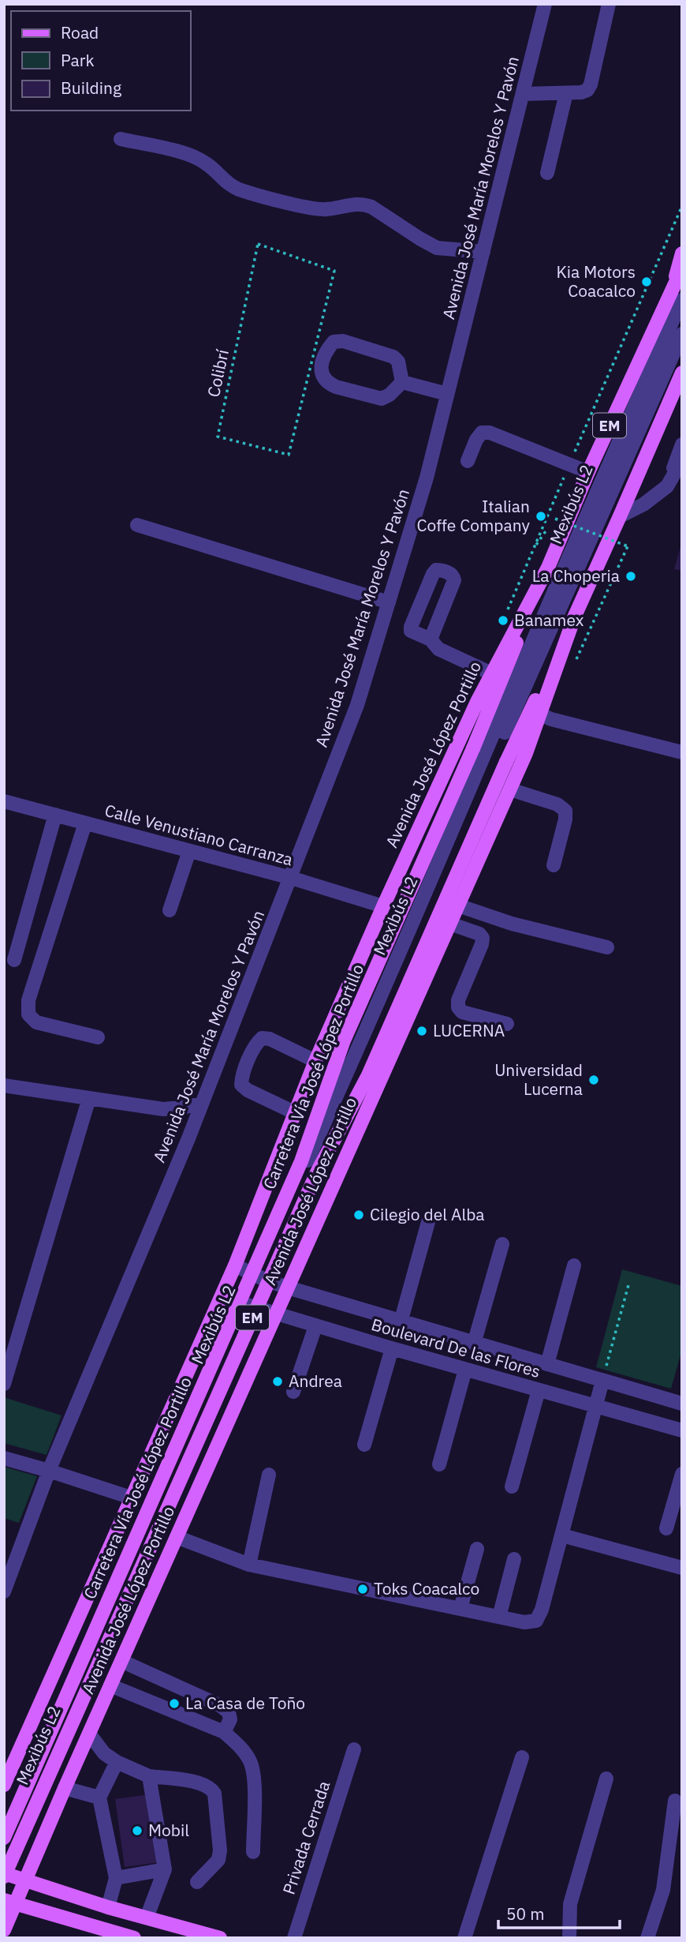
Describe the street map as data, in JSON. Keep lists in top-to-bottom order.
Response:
{
  "streets": {
    "main road": ["EM", "Avenida José López Portillo", "Carretera Vía José López Portillo"],
    "street": [
      "Avenida José María Morelos Y Pavón",
      "Mexibús L2",
      "Calle Venustiano Carranza",
      "Boulevard De las Flores",
      "Privada Cerrada"
    ],
    "path": ["Colibrí"]
  },
  "crossings": [
    ["Avenida José María Morelos Y Pavón", "Calle Venustiano Carranza"],
    ["EM", "Avenida José López Portillo"],
    ["Mexibús L2", "Boulevard De las Flores"],
    ["Avenida José López Portillo", "Calle Venustiano Carranza"],
    ["Avenida José López Portillo", "Carretera Vía José López Portillo"],
    ["Avenida José López Portillo", "Boulevard De las Flores"]
  ],
  "places": [
    "Kia Motors Coacalco",
    "Italian Coffe Company",
    "La Choperia",
    "Banamex",
    "LUCERNA",
    "Universidad Lucerna",
    "Cilegio del Alba",
    "Andrea",
    "Toks Coacalco",
    "La Casa de Toño",
    "Mobil"
  ],
  "legend": ["Road", "Park", "Building"],
  "scale_bar": "50 m"
}
